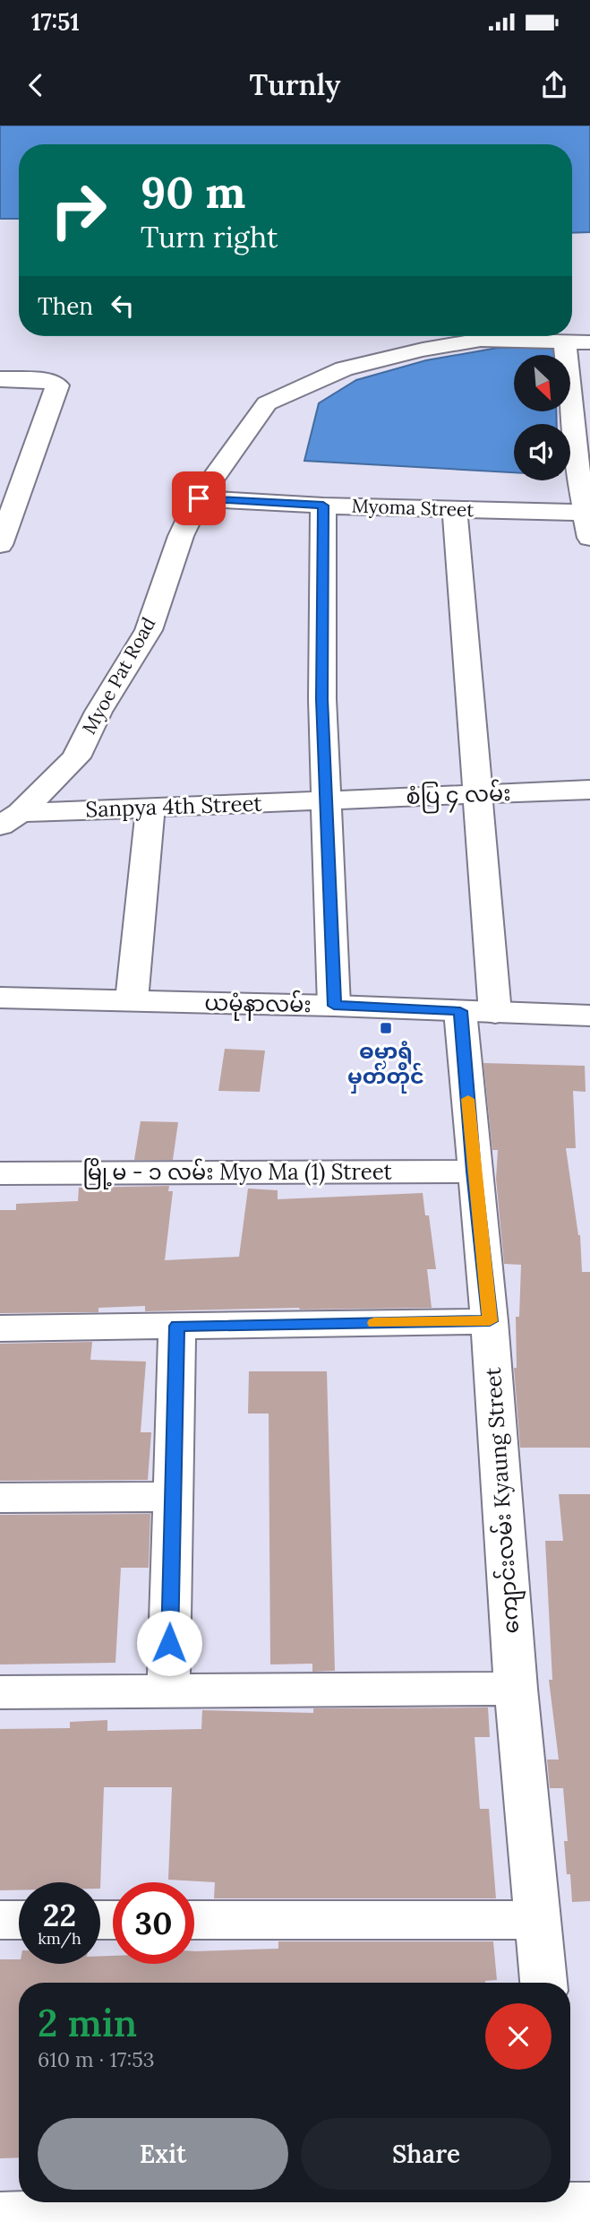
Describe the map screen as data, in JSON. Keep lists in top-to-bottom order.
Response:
{
  "streets": {
    "street": [
      "Myoma Street",
      "Myoe Pat Road",
      "စံပြ ၄ လမ်း",
      "Sanpya 4th Street",
      "ယမုံနာလမ်း",
      "မြို့မ - ၁ လမ်း Myo Ma (1) Street",
      "ကျောင်းလမ်း Kyaung Street"
    ]
  },
  "crossings": [
    ["Myoma Street", "Myoe Pat Road"],
    ["Myoma Street", "ကျောင်းလမ်း Kyaung Street"],
    ["Myoe Pat Road", "Sanpya 4th Street"],
    ["စံပြ ၄ လမ်း", "Sanpya 4th Street"],
    ["စံပြ ၄ လမ်း", "ကျောင်းလမ်း Kyaung Street"],
    ["ယမုံနာလမ်း", "ကျောင်းလမ်း Kyaung Street"],
    ["မြို့မ - ၁ လမ်း Myo Ma (1) Street", "ကျောင်းလမ်း Kyaung Street"]
  ],
  "places": {
    "transit": ["ဓမ္မာရုံ မှတ်တိုင်"]
  },
  "north": "bottom right",
  "page": {
    "status": "17:51",
    "header": "Turnly",
    "turn": ["90 m", "Turn right"],
    "then": "Then",
    "speed": "22 km/h",
    "limit": "30",
    "heading": ["2 min", "610 m · 17:53"],
    "buttons": ["Exit", "Share"]
  }
}
